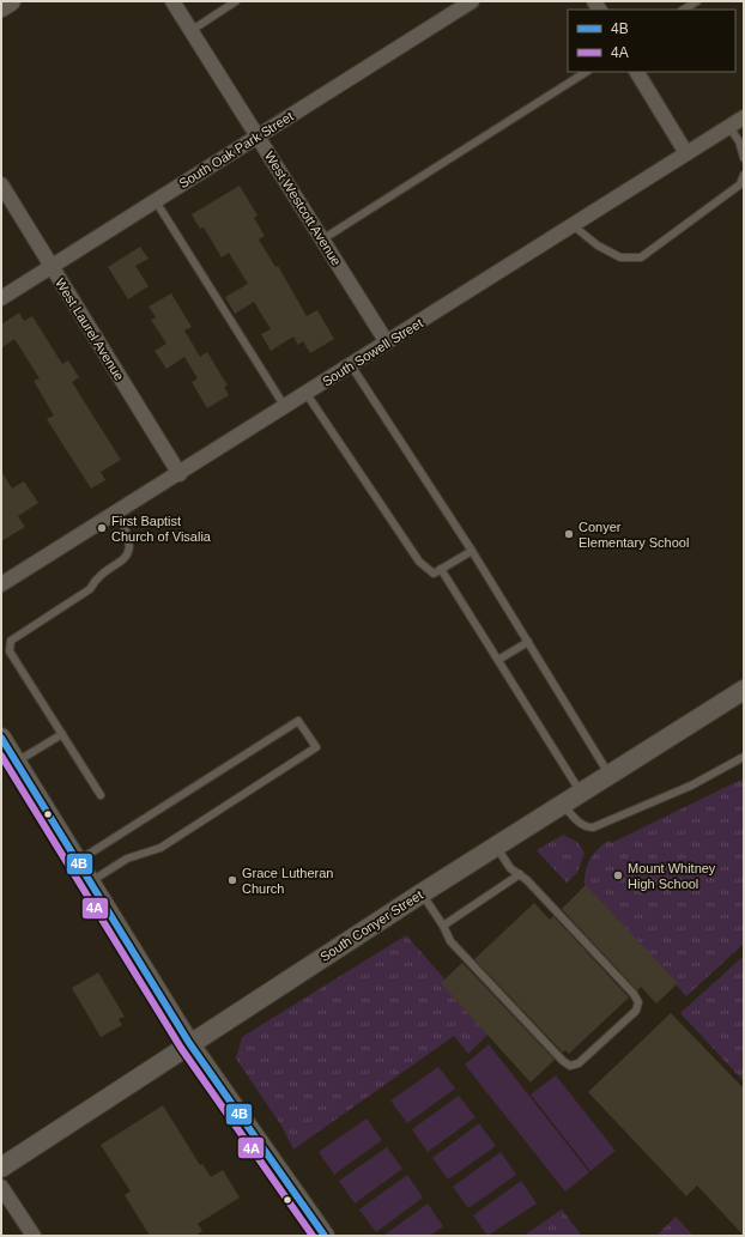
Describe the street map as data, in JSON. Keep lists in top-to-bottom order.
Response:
{
  "streets": {
    "street": [
      "South Oak Park Street",
      "West Westcott Avenue",
      "West Laurel Avenue",
      "South Sowell Street",
      "South Conyer Street"
    ]
  },
  "crossings": [
    ["South Oak Park Street", "West Westcott Avenue"],
    ["South Oak Park Street", "West Laurel Avenue"],
    ["West Westcott Avenue", "South Sowell Street"],
    ["West Laurel Avenue", "South Sowell Street"]
  ],
  "places": [
    "First Baptist Church of Visalia",
    "Conyer Elementary School",
    "Mount Whitney High School",
    "Grace Lutheran Church"
  ],
  "lines": ["transit line 4B", "transit line 4A"],
  "legend": ["4B", "4A"]
}
